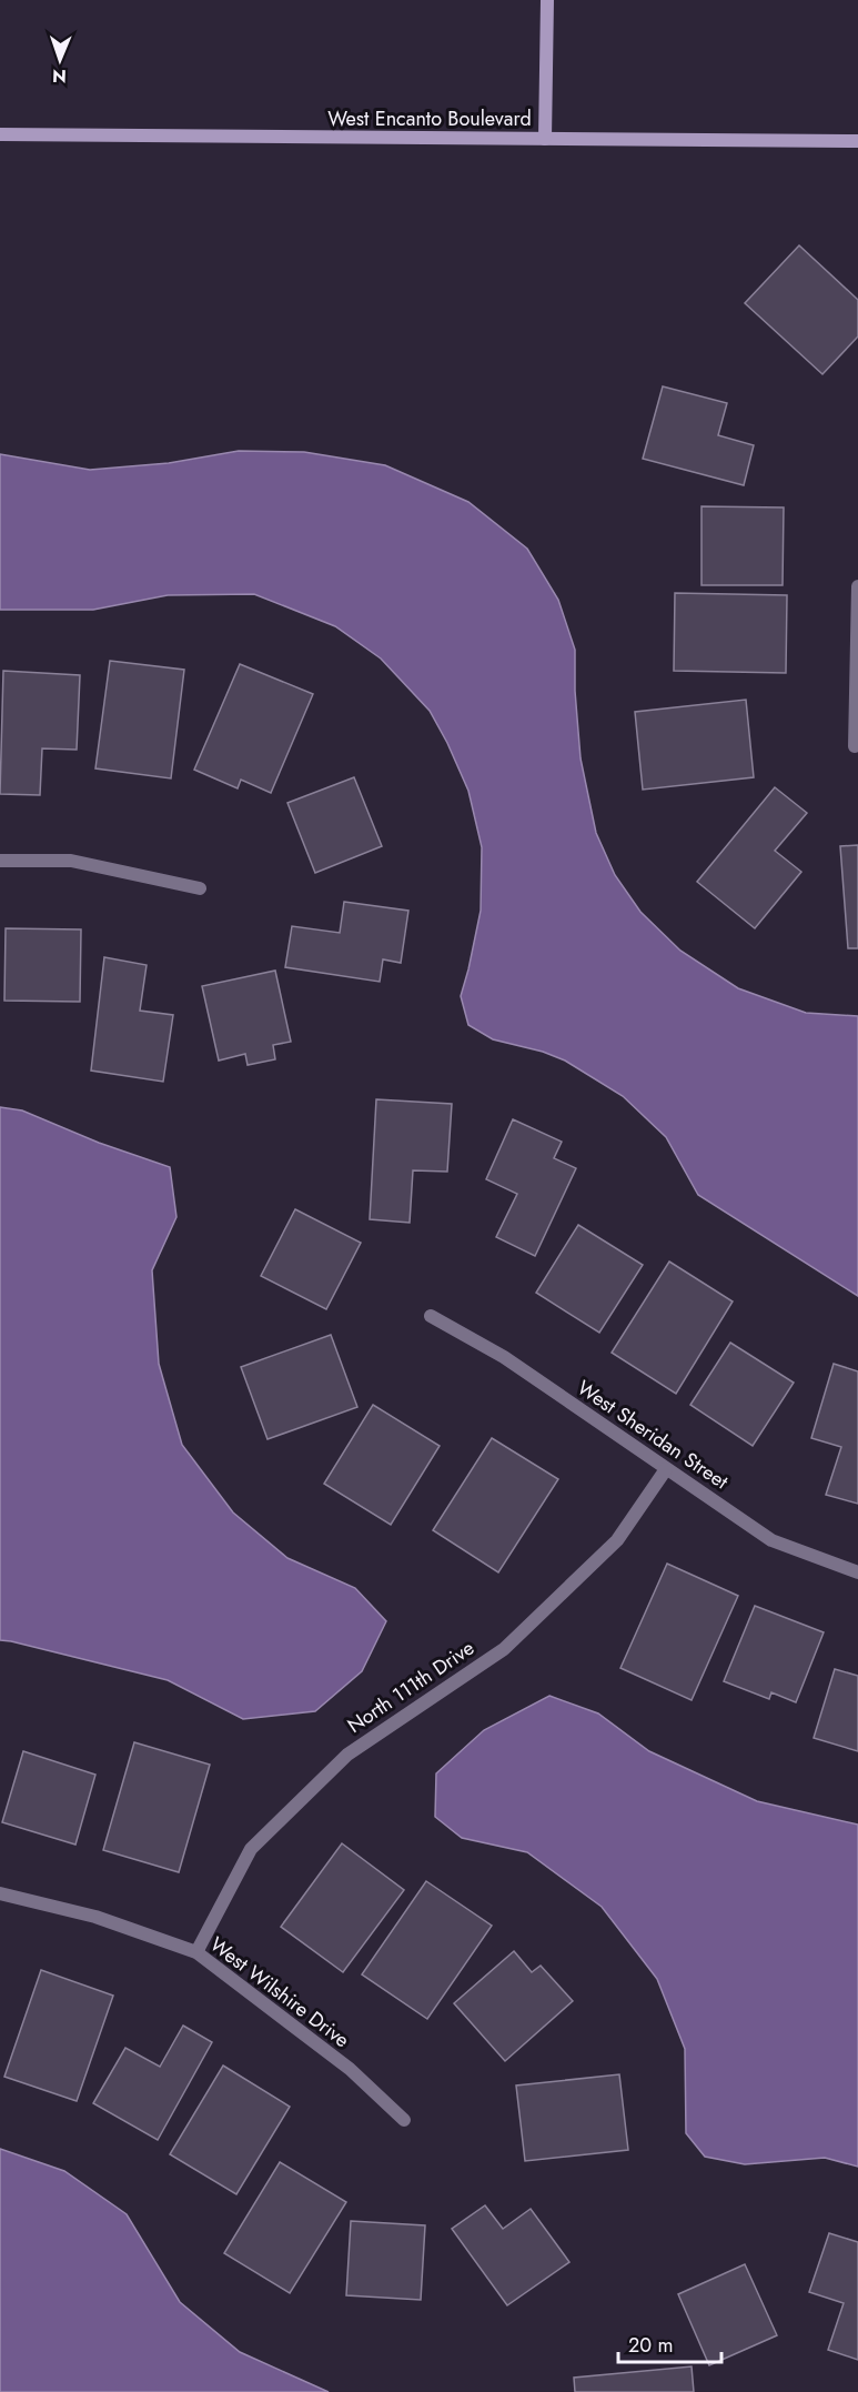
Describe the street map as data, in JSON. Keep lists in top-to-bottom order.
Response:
{
  "streets": {
    "street": [
      "West Encanto Boulevard",
      "West Sheridan Street",
      "North 111th Drive",
      "West Wilshire Drive"
    ]
  },
  "crossings": [
    ["West Sheridan Street", "North 111th Drive"],
    ["North 111th Drive", "West Wilshire Drive"]
  ],
  "scale_bar": "20 m",
  "north": "bottom"
}
